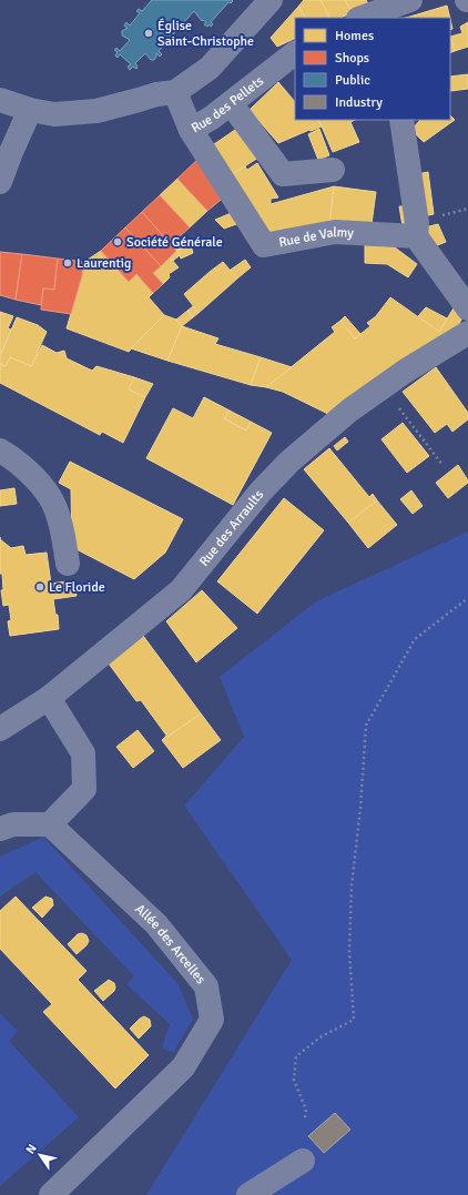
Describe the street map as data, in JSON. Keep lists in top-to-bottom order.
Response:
{
  "streets": {
    "street": [
      "Rue des Pellets",
      "Rue de Valmy",
      "Rue des Arraults",
      "Allée des Arcelles"
    ]
  },
  "crossings": [
    ["Rue des Pellets", "Rue de Valmy"]
  ],
  "places": [
    "Église Saint-Christophe",
    "Société Générale",
    "Laurentig",
    "Le Floride"
  ],
  "legend": [
    "Homes",
    "Shops",
    "Public",
    "Industry"
  ],
  "north": "top left"
}
